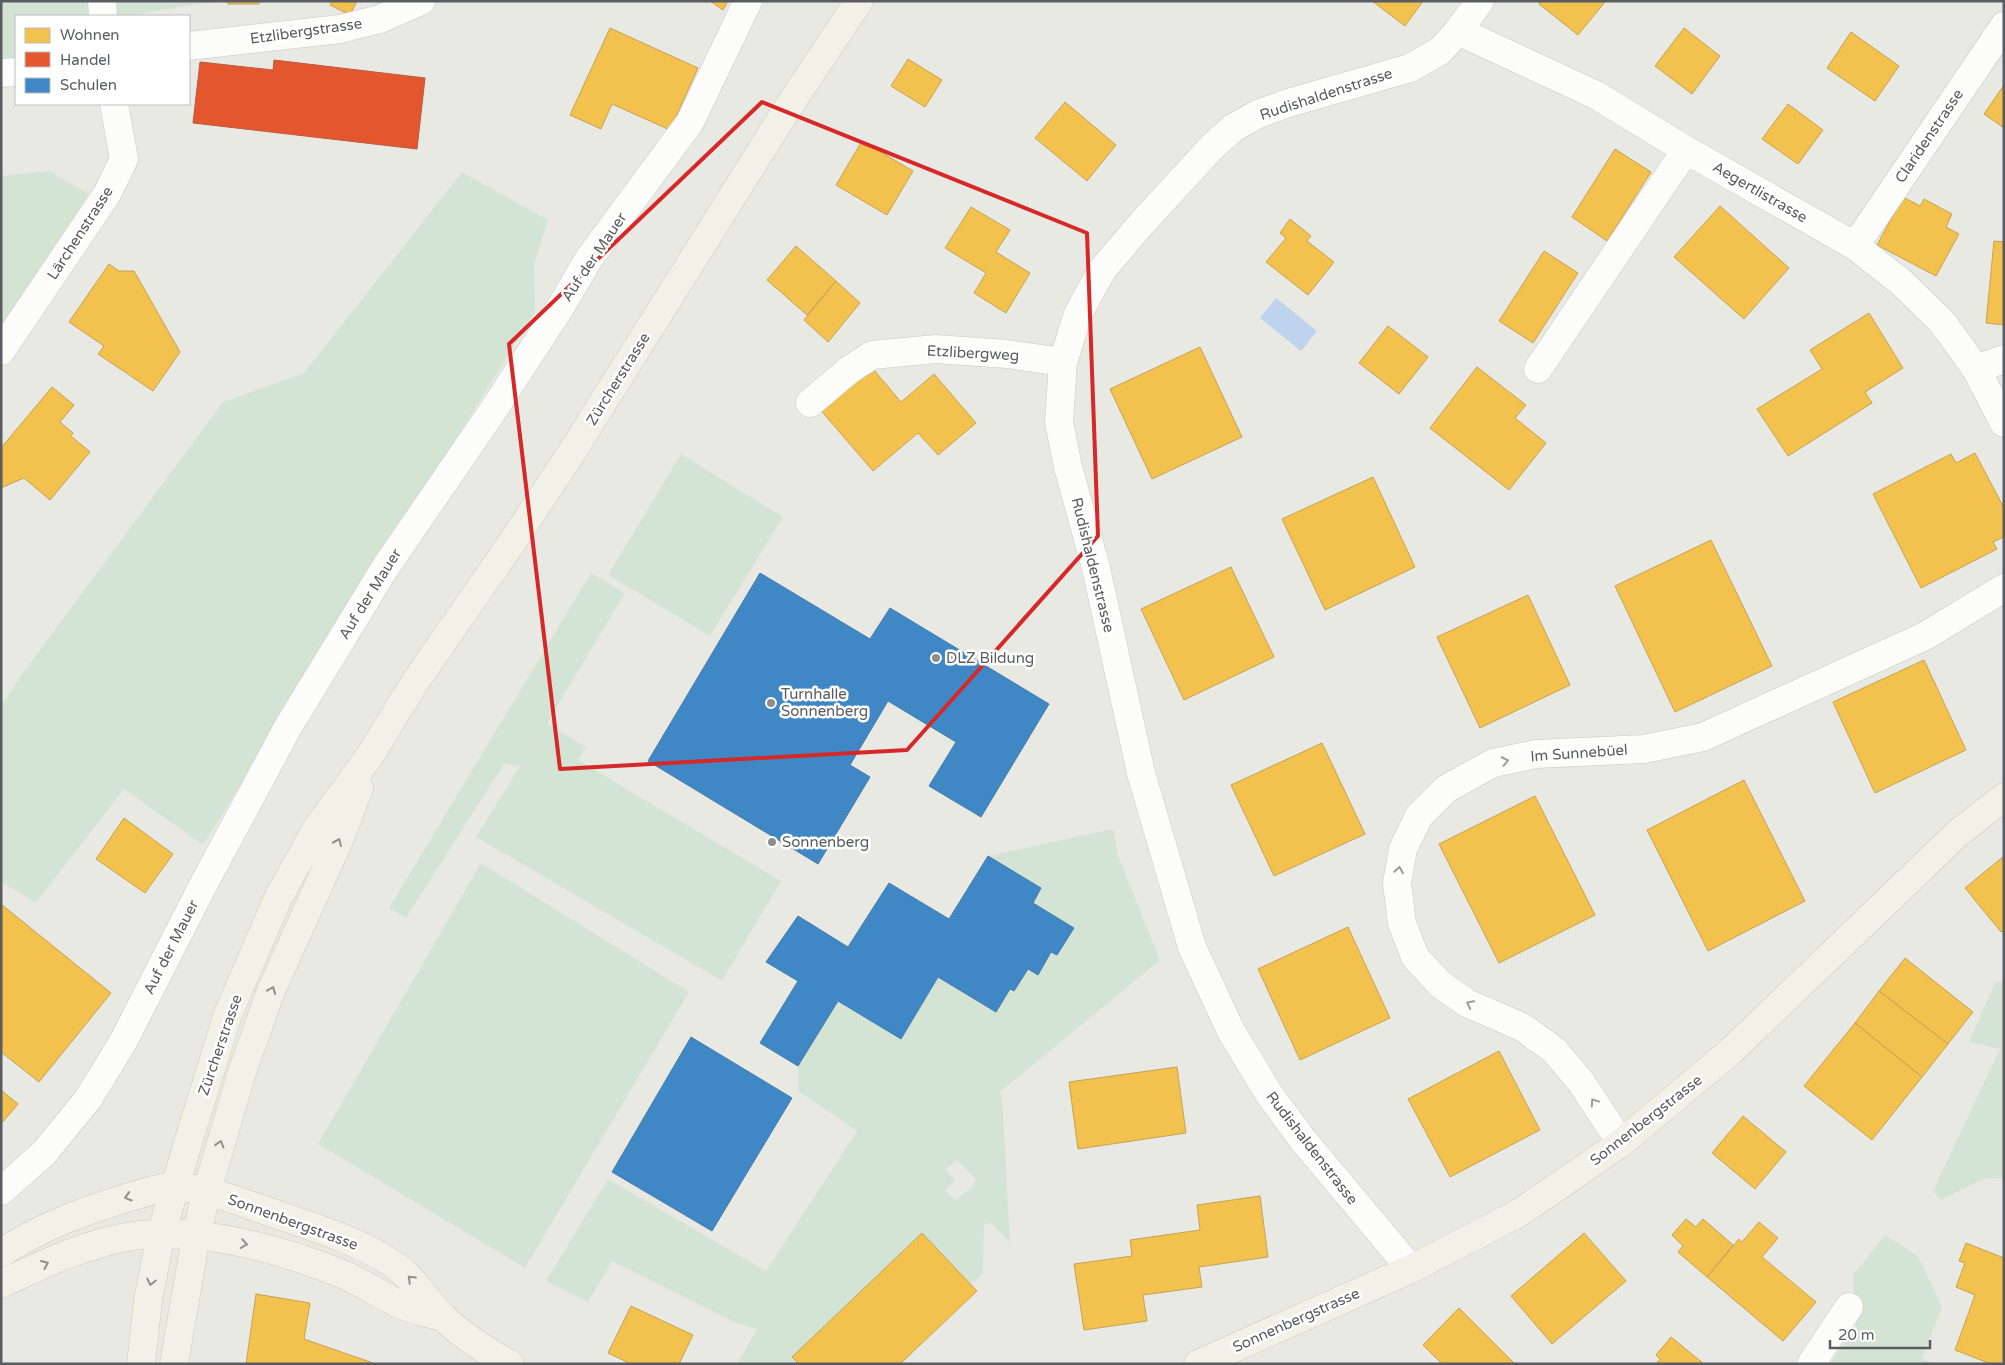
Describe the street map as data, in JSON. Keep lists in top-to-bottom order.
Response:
{
  "streets": {
    "main road": ["Zürcherstrasse", "Sonnenbergstrasse"],
    "street": [
      "Etzlibergstrasse",
      "Rudishaldenstrasse",
      "Claridenstrasse",
      "Aegertlistrasse",
      "Lärchenstrasse",
      "Auf der Mauer",
      "Etzlibergweg",
      "Im Sunnebüel"
    ]
  },
  "crossings": [
    ["Rudishaldenstrasse", "Aegertlistrasse"],
    ["Rudishaldenstrasse", "Etzlibergweg"],
    ["Rudishaldenstrasse", "Sonnenbergstrasse"],
    ["Claridenstrasse", "Aegertlistrasse"],
    ["Zürcherstrasse", "Sonnenbergstrasse"],
    ["Im Sunnebüel", "Sonnenbergstrasse"]
  ],
  "places": ["DLZ Bildung", "Turnhalle Sonnenberg", "Sonnenberg"],
  "legend": ["Wohnen", "Handel", "Schulen"],
  "scale_bar": "20 m"
}
